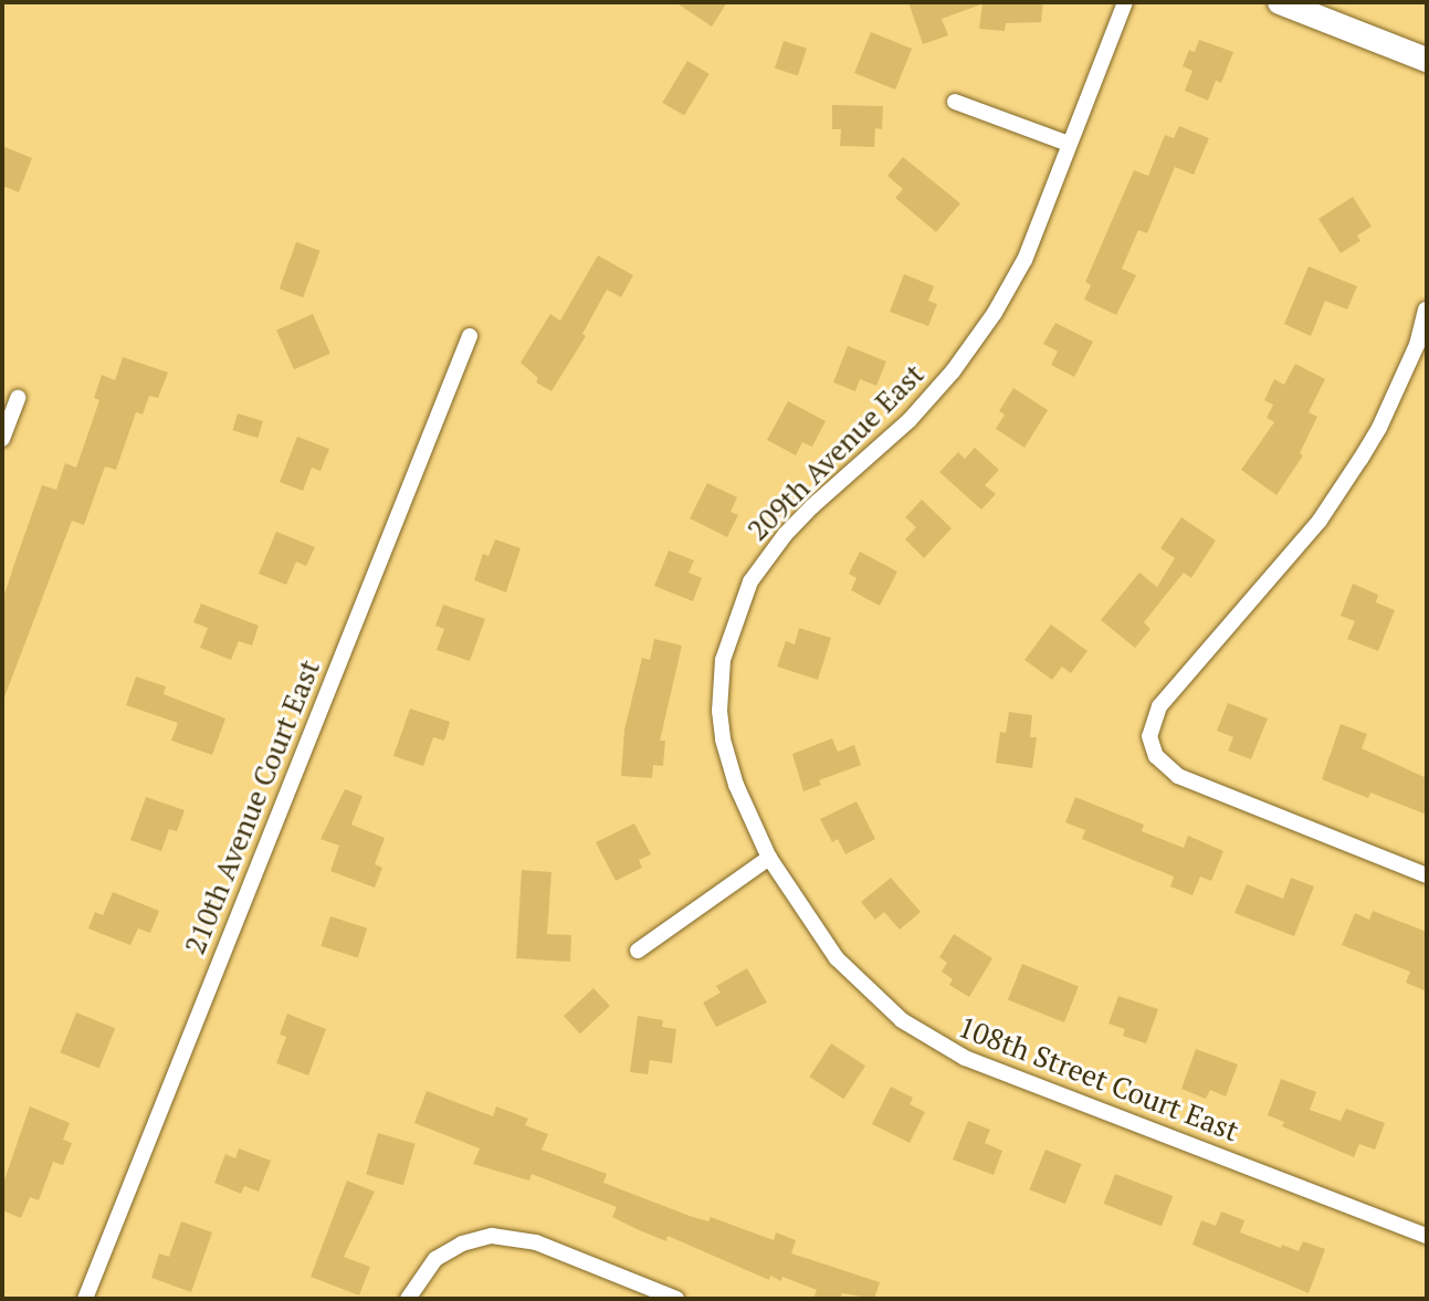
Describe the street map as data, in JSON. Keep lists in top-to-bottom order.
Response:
{
  "streets": {
    "street": ["209th Avenue East", "210th Avenue Court East", "108th Street Court East"]
  },
  "crossings": [
    ["209th Avenue East", "108th Street Court East"]
  ]
}
